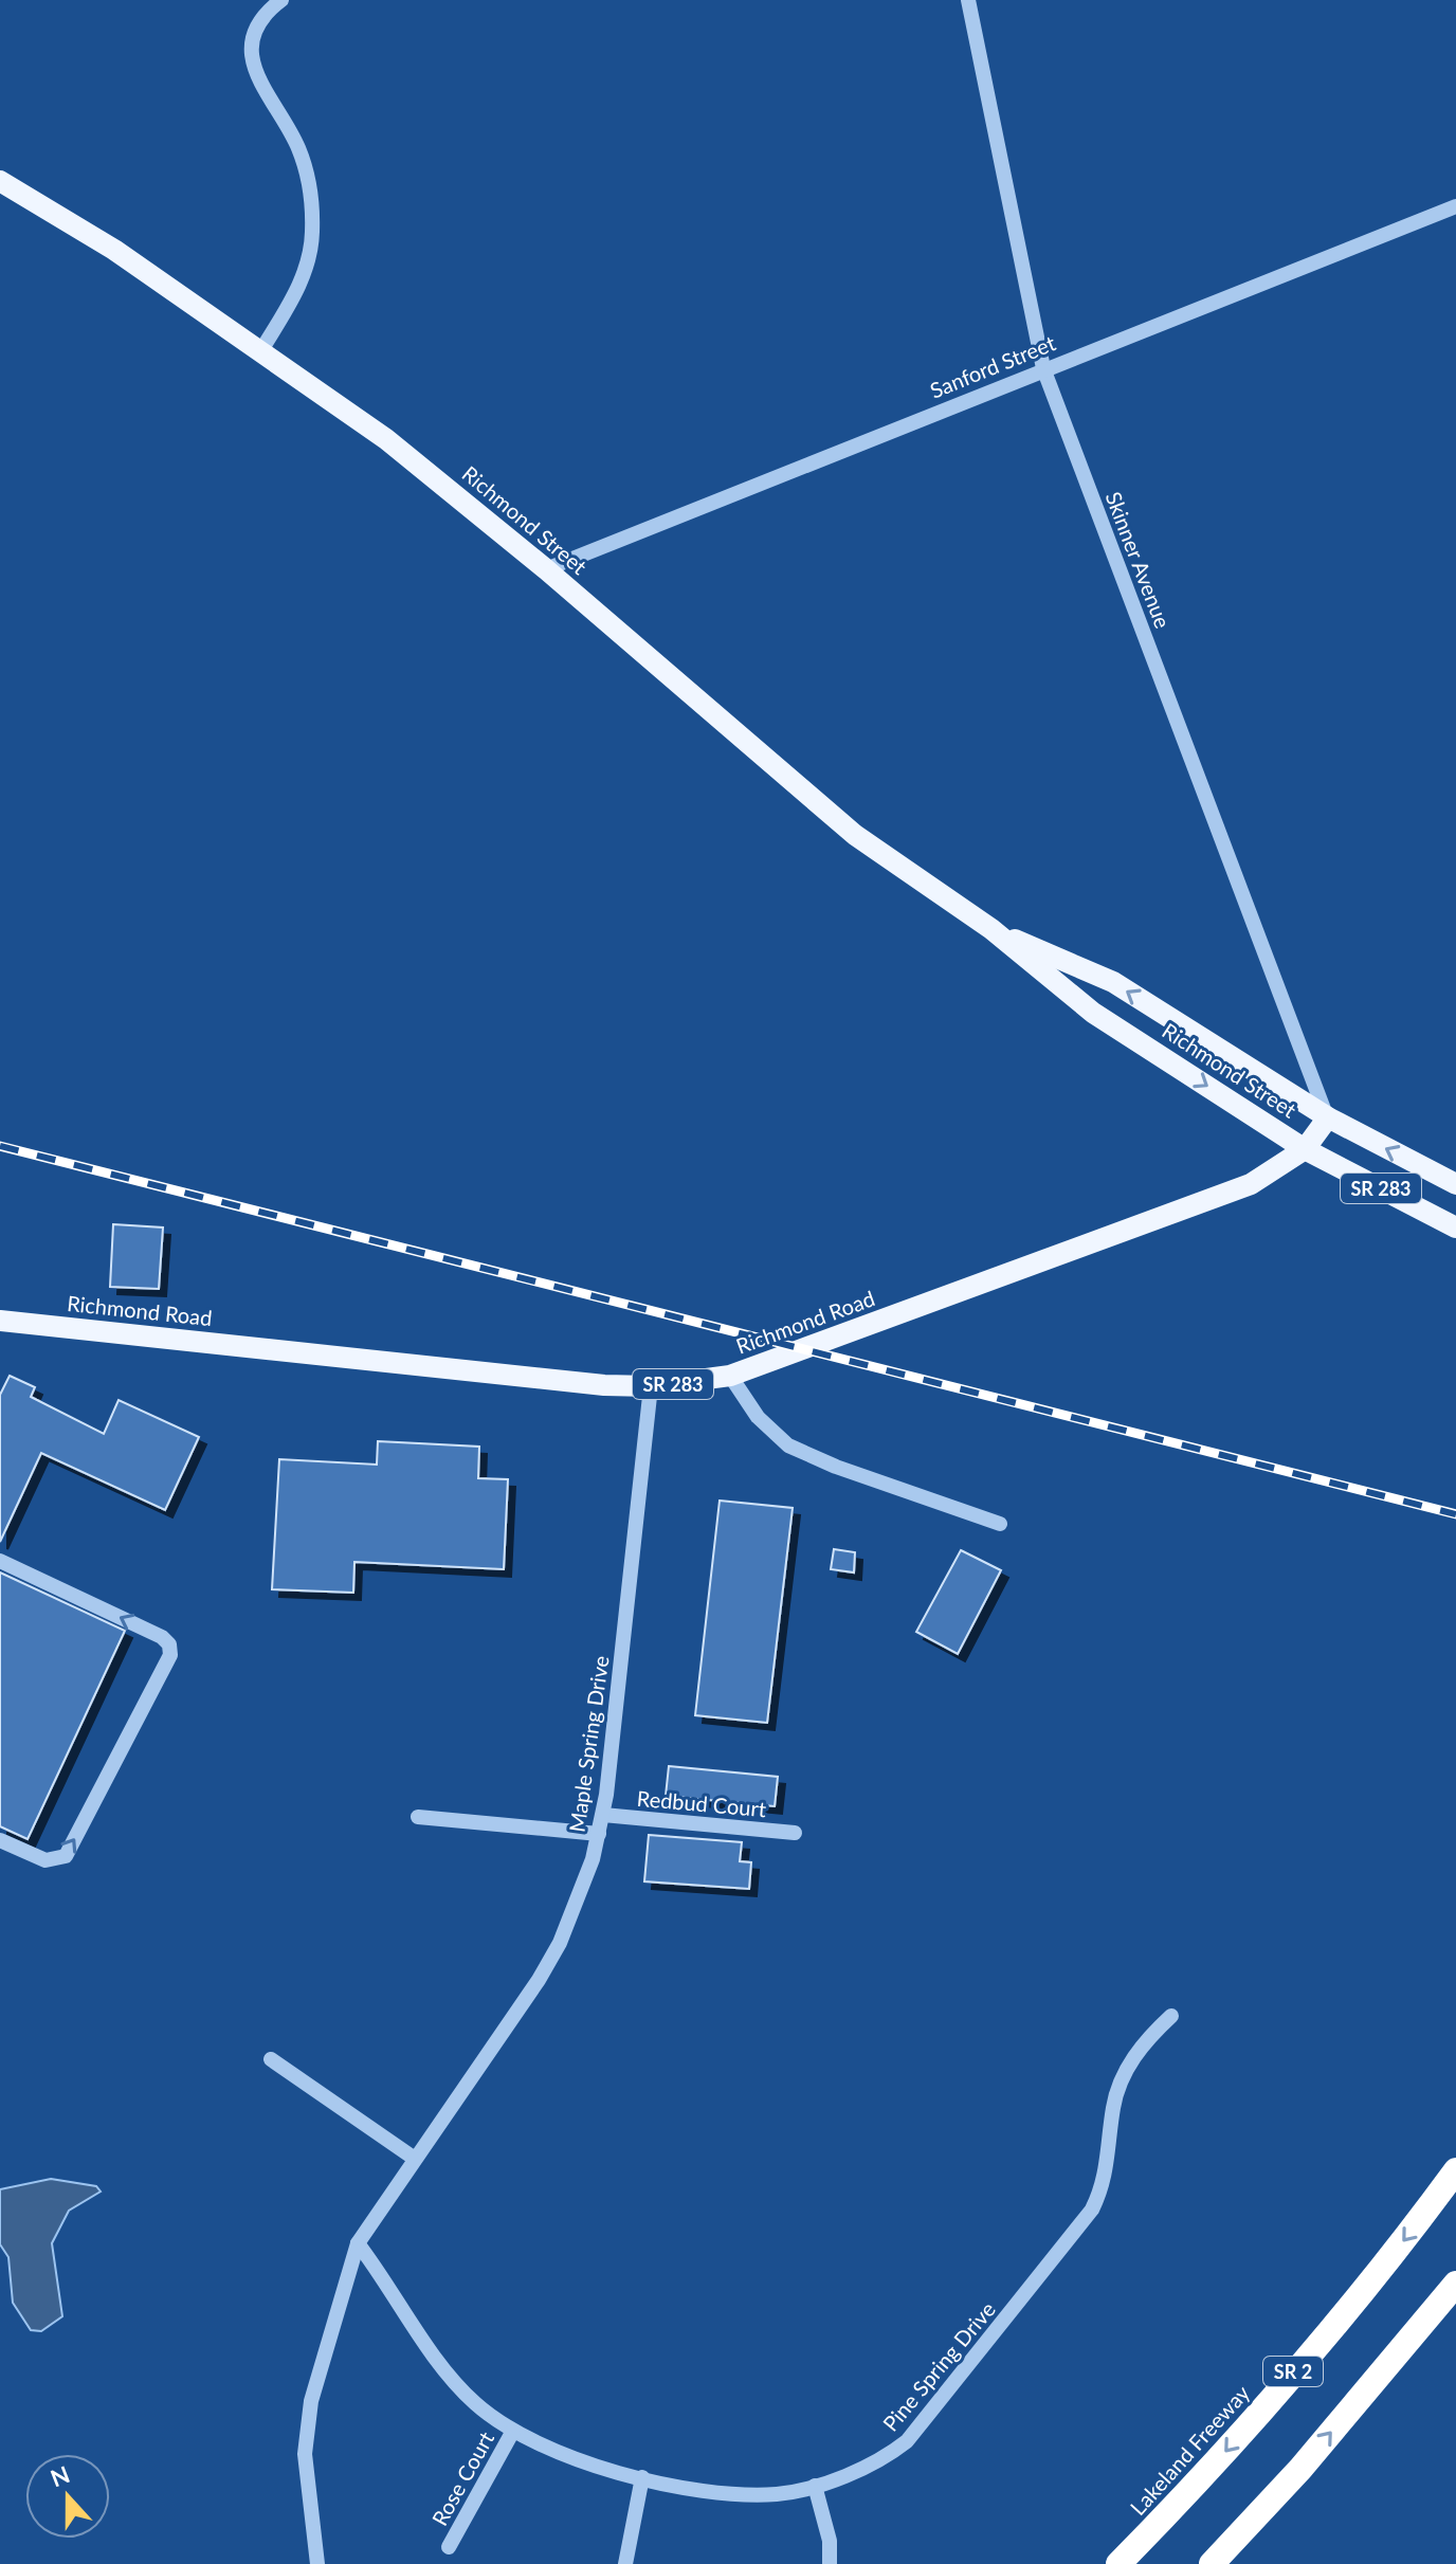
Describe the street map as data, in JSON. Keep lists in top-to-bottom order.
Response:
{
  "streets": {
    "highway": ["SR 2", "Lakeland Freeway"],
    "main road": ["Richmond Street", "SR 283", "Richmond Road"],
    "street": [
      "Sanford Street",
      "Skinner Avenue",
      "Maple Spring Drive",
      "Redbud Court",
      "Pine Spring Drive",
      "Rose Court"
    ]
  },
  "crossings": [
    ["Sanford Street", "Richmond Street"],
    ["Sanford Street", "Skinner Avenue"],
    ["Richmond Street", "Skinner Avenue"],
    ["Richmond Street", "Richmond Road"],
    ["Skinner Avenue", "Richmond Road"],
    ["Richmond Road", "Maple Spring Drive"],
    ["Maple Spring Drive", "Redbud Court"],
    ["Maple Spring Drive", "Pine Spring Drive"],
    ["Pine Spring Drive", "Rose Court"]
  ],
  "north": "top"
}
